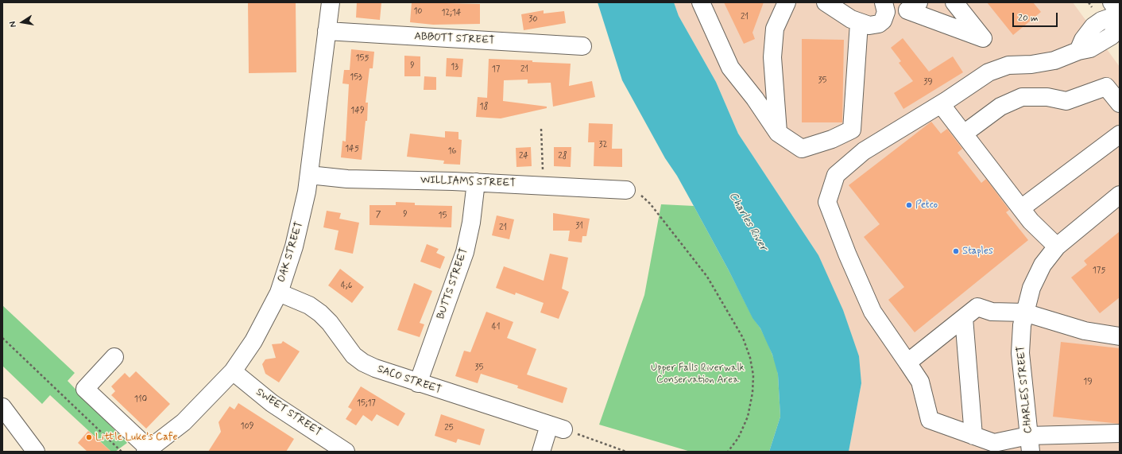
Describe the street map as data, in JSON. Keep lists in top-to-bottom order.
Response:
{
  "streets": {
    "street": [
      "ABBOTT STREET",
      "WILLIAMS STREET",
      "OAK STREET",
      "BUTTS STREET",
      "SACO STREET",
      "CHARLES STREET",
      "SWEET STREET"
    ]
  },
  "crossings": [
    ["ABBOTT STREET", "OAK STREET"],
    ["WILLIAMS STREET", "OAK STREET"],
    ["WILLIAMS STREET", "BUTTS STREET"],
    ["OAK STREET", "SACO STREET"],
    ["OAK STREET", "SWEET STREET"],
    ["BUTTS STREET", "SACO STREET"]
  ],
  "water": ["Charles River"],
  "parks": ["Upper Falls Riverwalk Conservation Area"],
  "places": ["Petco", "Staples", "Little Luke’s Cafe"],
  "house_numbers": [
    "10",
    "12;14",
    "21",
    "30",
    "155",
    "9",
    "13",
    "17",
    "21",
    "153",
    "35",
    "39",
    "18",
    "149",
    "32",
    "145",
    "16",
    "24",
    "28",
    "9",
    "7",
    "15",
    "31",
    "21",
    "175",
    "4;6",
    "41",
    "35",
    "19",
    "110",
    "15;17",
    "109",
    "25"
  ],
  "scale_bar": "20 m",
  "north": "left"
}
